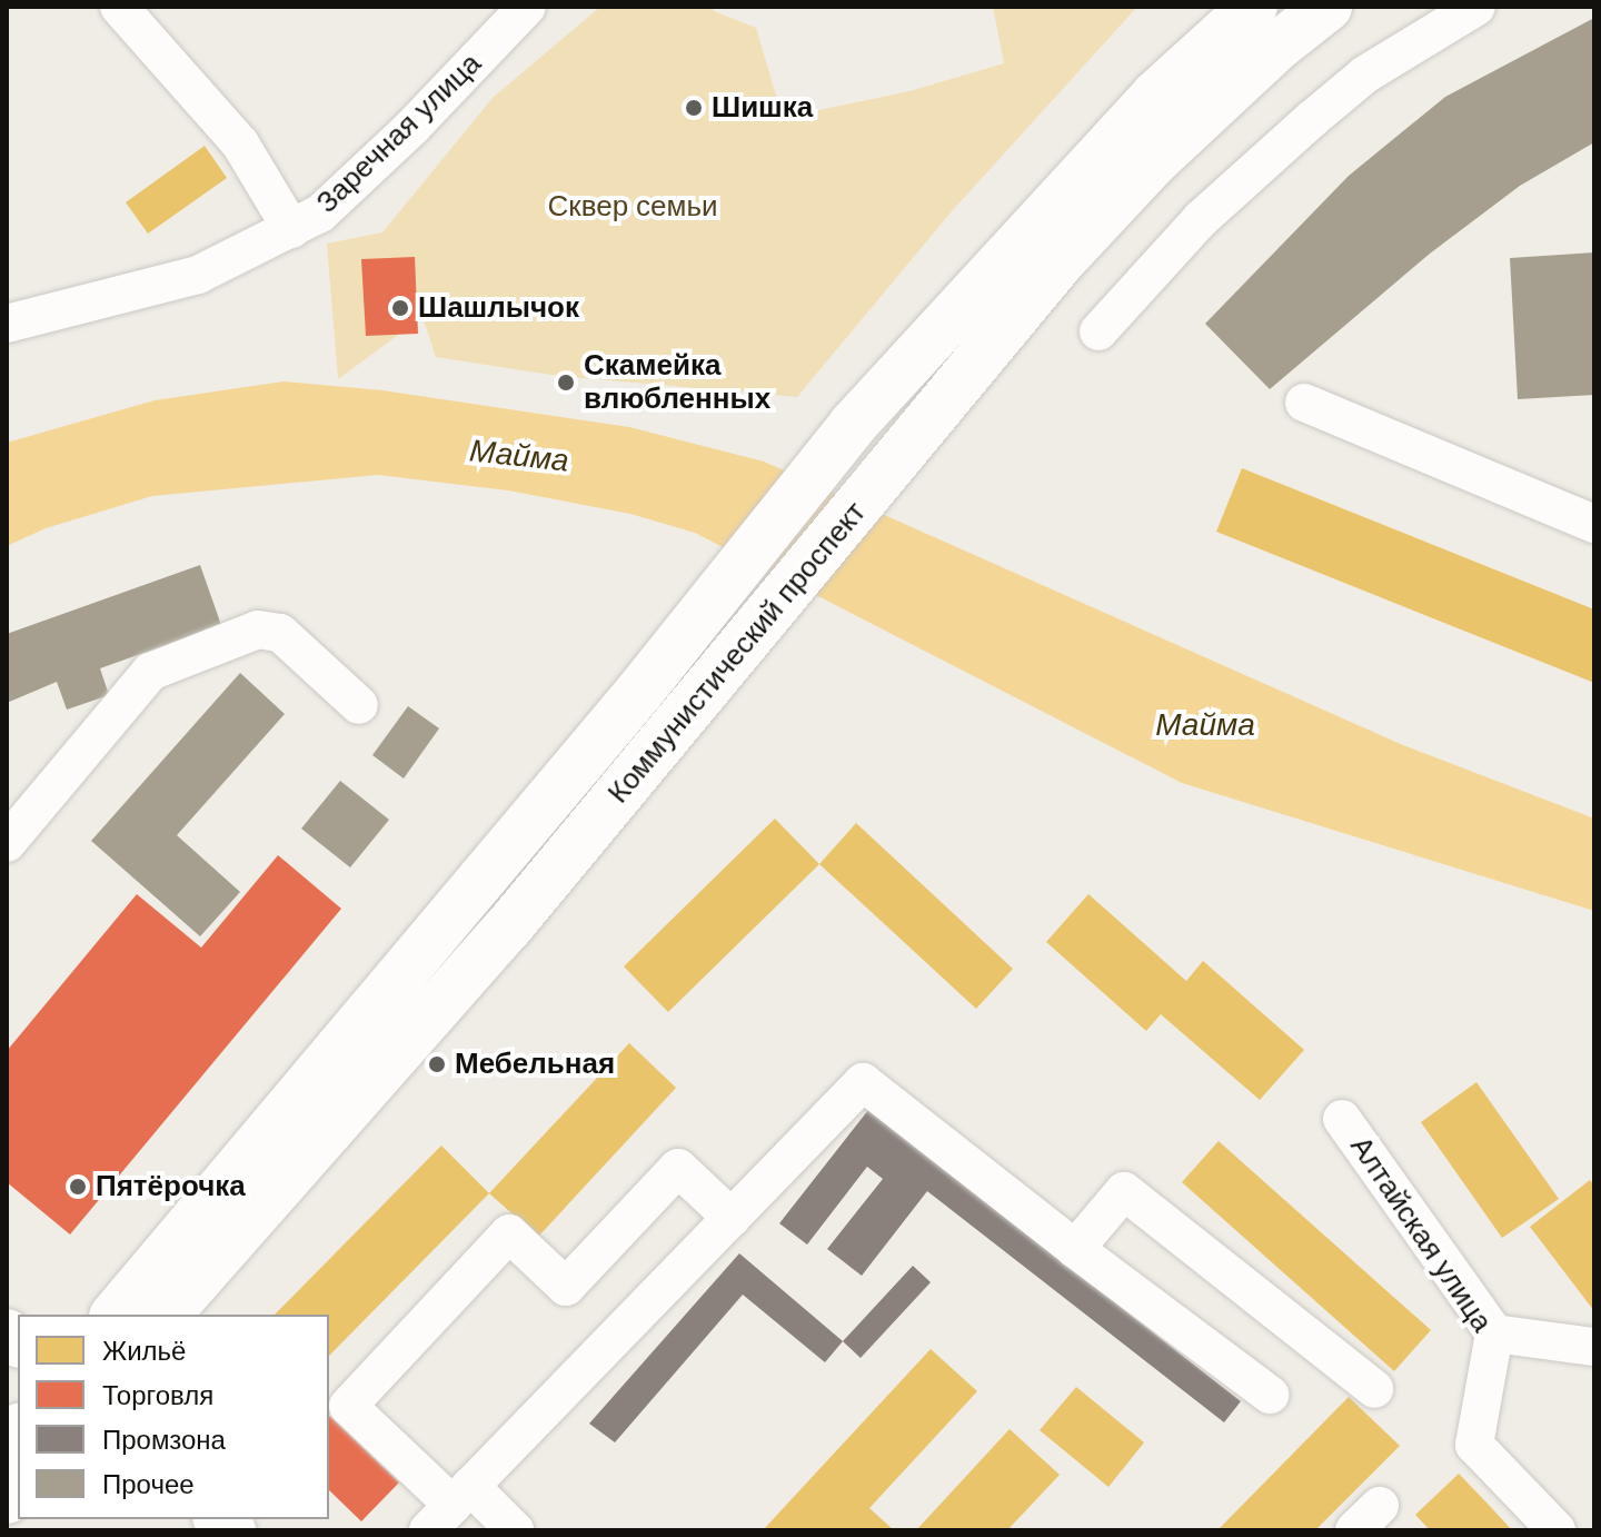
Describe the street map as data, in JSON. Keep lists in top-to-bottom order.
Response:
{
  "streets": {
    "main road": ["Коммунистический проспект"],
    "street": ["Заречная улица", "Алтайская улица"]
  },
  "water": ["Майма"],
  "parks": ["Сквер семьи"],
  "places": [
    "Шишка",
    "Шашлычок",
    "Скамейка влюбленных",
    "Мебельная",
    "Пятёрочка"
  ],
  "legend": [
    "Жильё",
    "Торговля",
    "Промзона",
    "Прочее"
  ]
}
